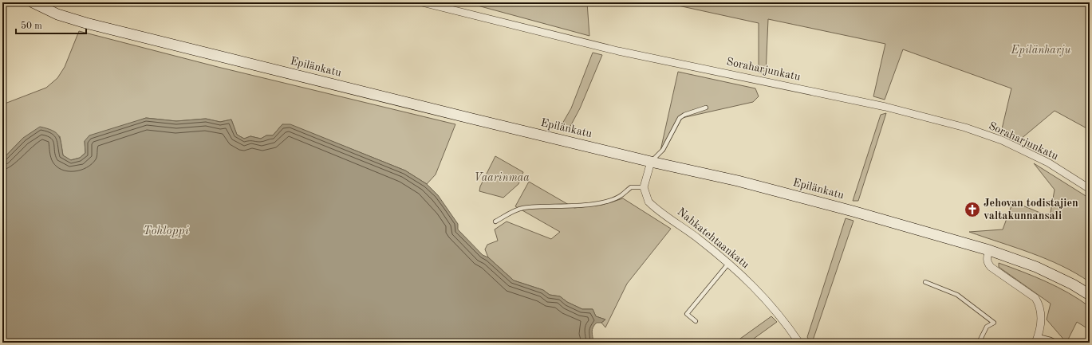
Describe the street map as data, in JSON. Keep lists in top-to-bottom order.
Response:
{
  "streets": {
    "street": ["Epilänkatu", "Soraharjunkatu", "Nahkatehtaankatu"]
  },
  "water": ["Tohloppi"],
  "parks": ["Epilänharju", "Vaarinmaa"],
  "places": {
    "church": ["Jehovan todistajien valtakunnansali"]
  },
  "scale_bar": "50 m"
}
